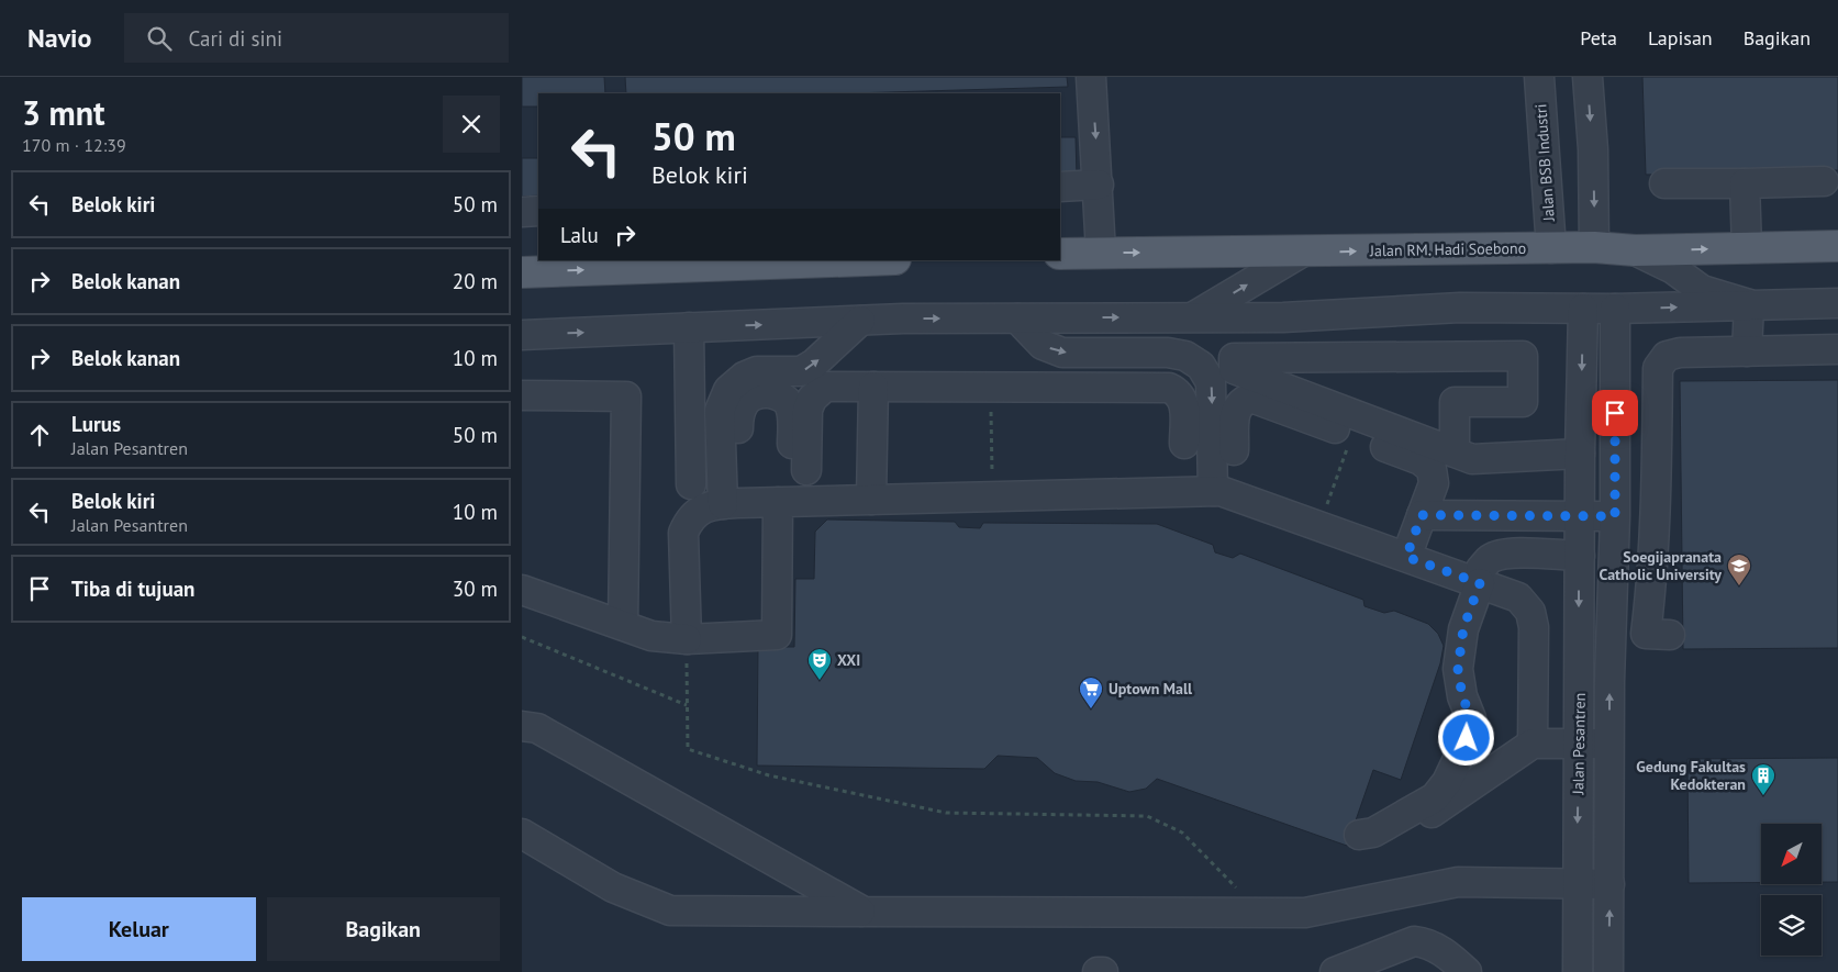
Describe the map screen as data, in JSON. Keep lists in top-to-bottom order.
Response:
{
  "streets": {
    "main road": ["Jalan RM. Hadi Soebono"],
    "street": ["Jalan BSB Industri", "Jalan Pesantren"]
  },
  "crossings": [
    ["Jalan BSB Industri", "Jalan RM. Hadi Soebono"]
  ],
  "one_way": ["Jalan RM. Hadi Soebono"],
  "places": {
    "school or university": ["Soegijapranata Catholic University"],
    "theatre": ["XXI"],
    "supermarket": ["Uptown Mall"],
    "building": ["Gedung Fakultas Kedokteran"]
  },
  "north": "bottom left",
  "page": {
    "header": "Navio",
    "search": "Cari di sini",
    "nav": ["Peta", "Lapisan", "Bagikan"],
    "heading": ["3 mnt", "170 m · 12:39"],
    "turn": ["50 m", "Belok kiri"],
    "list": [
      {
        "name": "Belok kiri",
        "value": "50 m"
      },
      {
        "name": "Belok kanan",
        "value": "20 m"
      },
      {
        "name": "Belok kanan",
        "value": "10 m"
      },
      {
        "name": "Lurus",
        "note": "Jalan Pesantren",
        "value": "50 m"
      },
      {
        "name": "Belok kiri",
        "note": "Jalan Pesantren",
        "value": "10 m"
      },
      {
        "name": "Tiba di tujuan",
        "value": "30 m"
      }
    ],
    "then": "Lalu",
    "buttons": ["Keluar", "Bagikan"]
  }
}
